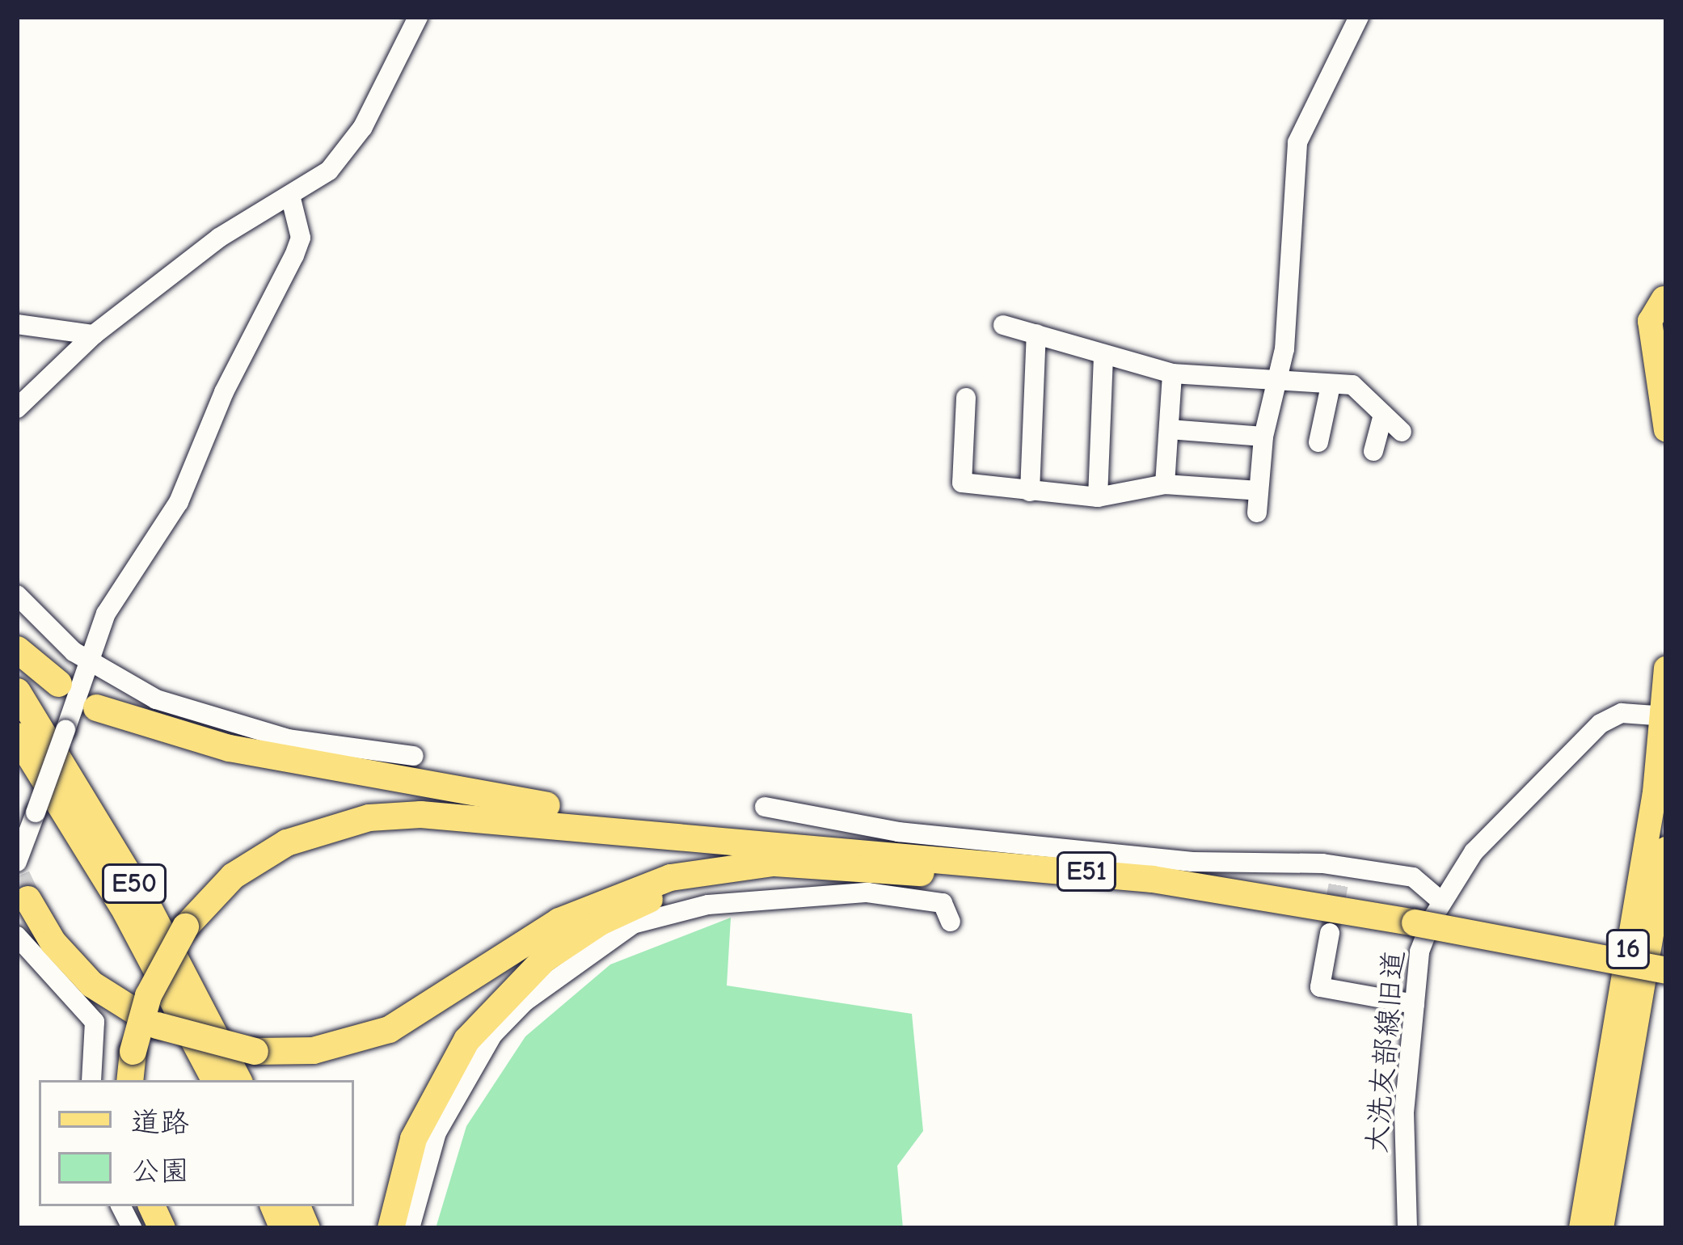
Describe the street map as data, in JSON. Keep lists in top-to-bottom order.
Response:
{
  "streets": {
    "highway": ["E51", "E50"],
    "main road": ["16"],
    "street": ["大洗友部線旧道"]
  },
  "crossings": [
    ["16", "大洗友部線旧道"]
  ],
  "legend": ["道路", "公園"]
}
